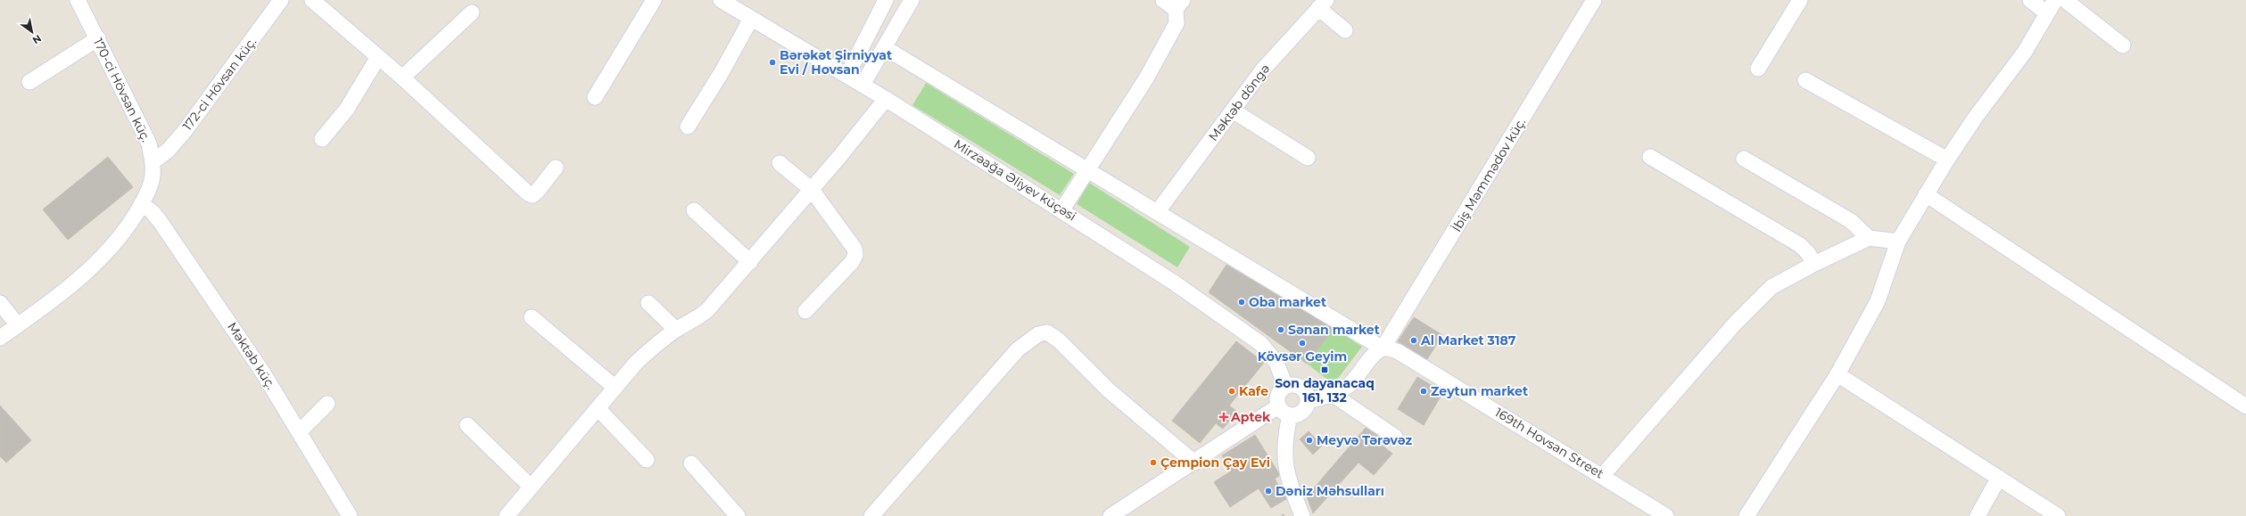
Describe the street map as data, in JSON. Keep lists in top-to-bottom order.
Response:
{
  "streets": {
    "street": [
      "172-ci Hövsan küç.",
      "170-ci Hövsan küç.",
      "Məktəb döngə",
      "İbiş Məmmədov küç.",
      "Mirzəağa Əliyev küçəsi",
      "Məktəb küç.",
      "169th Hovsan Street"
    ]
  },
  "crossings": [
    ["172-ci Hövsan küç.", "170-ci Hövsan küç."],
    ["170-ci Hövsan küç.", "Məktəb küç."],
    ["Məktəb döngə", "169th Hovsan Street"],
    ["İbiş Məmmədov küç.", "169th Hovsan Street"]
  ],
  "places": {
    "other": [
      "Bərəkət Şirniyyat Evi / Hovsan",
      "Oba market",
      "Sənan market",
      "Al Market 3187",
      "Kövsər Geyim",
      "Kafe",
      "Zeytun market",
      "Meyvə Tərəvəz",
      "Çempion Çay Evi",
      "Dəniz Məhsulları"
    ],
    "transit": ["Son dayanacaq 161, 132"],
    "health": ["Aptek"]
  },
  "north": "bottom right"
}
